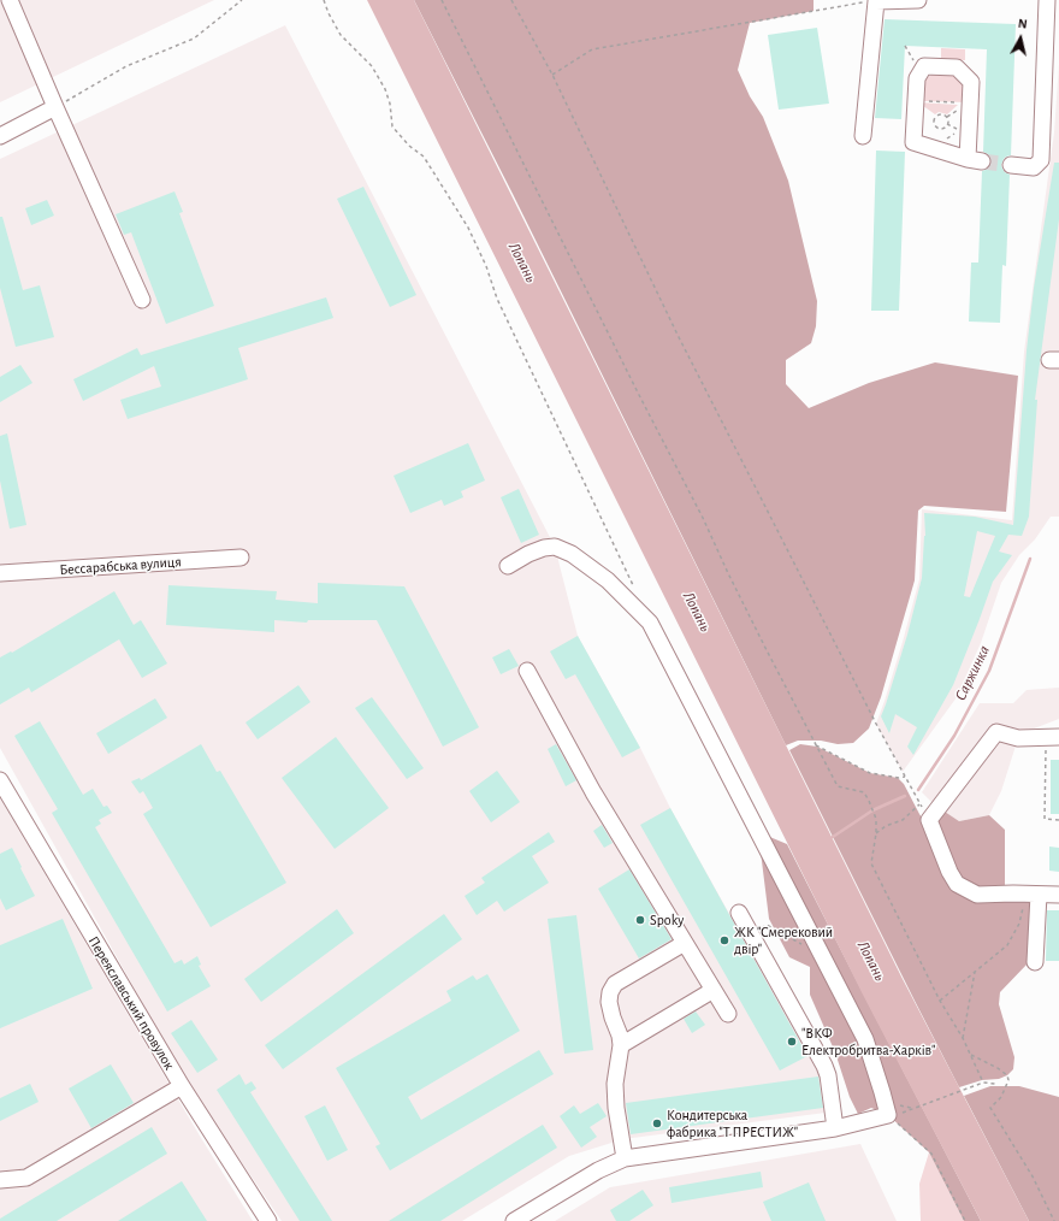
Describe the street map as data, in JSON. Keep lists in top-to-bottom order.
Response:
{
  "streets": {
    "street": ["Бессарабська вулиця", "Переяславський провулок"]
  },
  "water": ["Лопань", "Саржинка"],
  "places": [
    "Spoky",
    "ЖК \"Смерековий двір\"",
    "\"ВКФ Електробритва-Харків\"",
    "Кондитерська фабрика \"Т ПРЕСТИЖ\""
  ],
  "north": "top"
}
